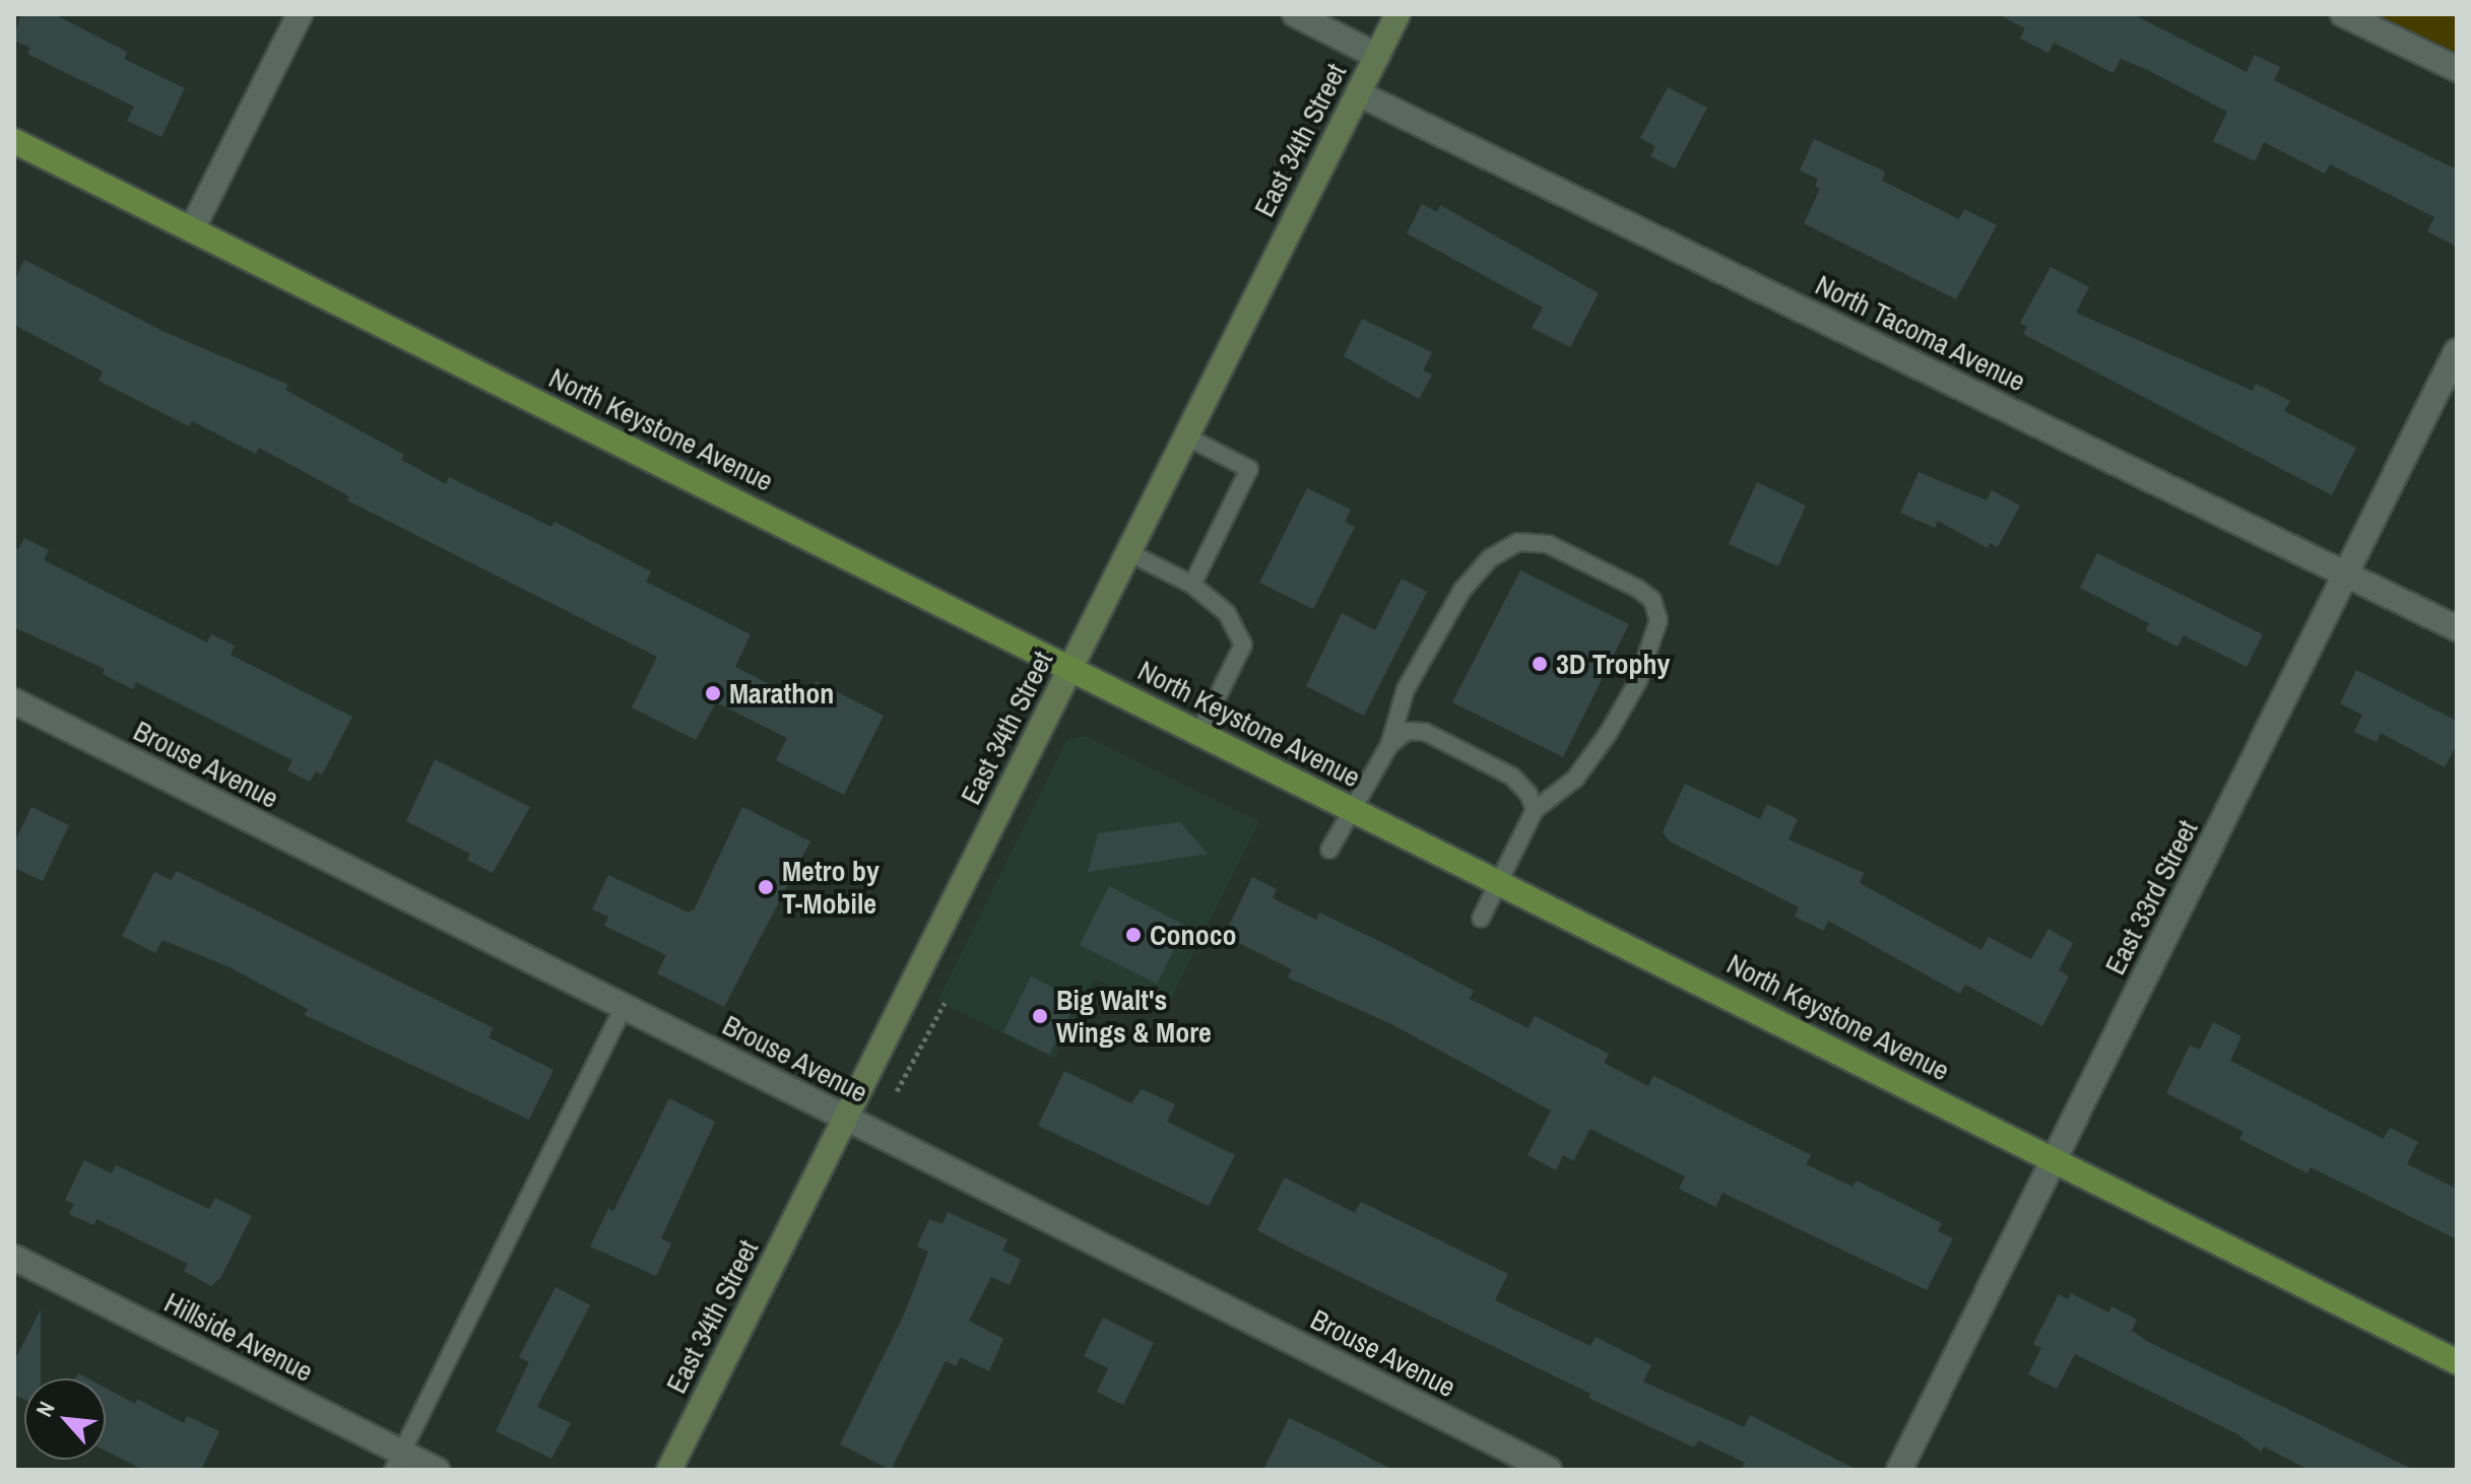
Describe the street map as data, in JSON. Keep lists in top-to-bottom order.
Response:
{
  "streets": {
    "main road": ["East 34th Street", "North Keystone Avenue"],
    "street": [
      "North Tacoma Avenue",
      "Brouse Avenue",
      "East 33rd Street",
      "Hillside Avenue"
    ]
  },
  "crossings": [
    ["East 34th Street", "North Tacoma Avenue"],
    ["East 34th Street", "North Keystone Avenue"],
    ["East 34th Street", "Brouse Avenue"],
    ["North Tacoma Avenue", "East 33rd Street"],
    ["North Keystone Avenue", "East 33rd Street"]
  ],
  "places": [
    "3D Trophy",
    "Marathon",
    "Metro by T-Mobile",
    "Conoco",
    "Big Walt's Wings & More"
  ],
  "north": "top left"
}
